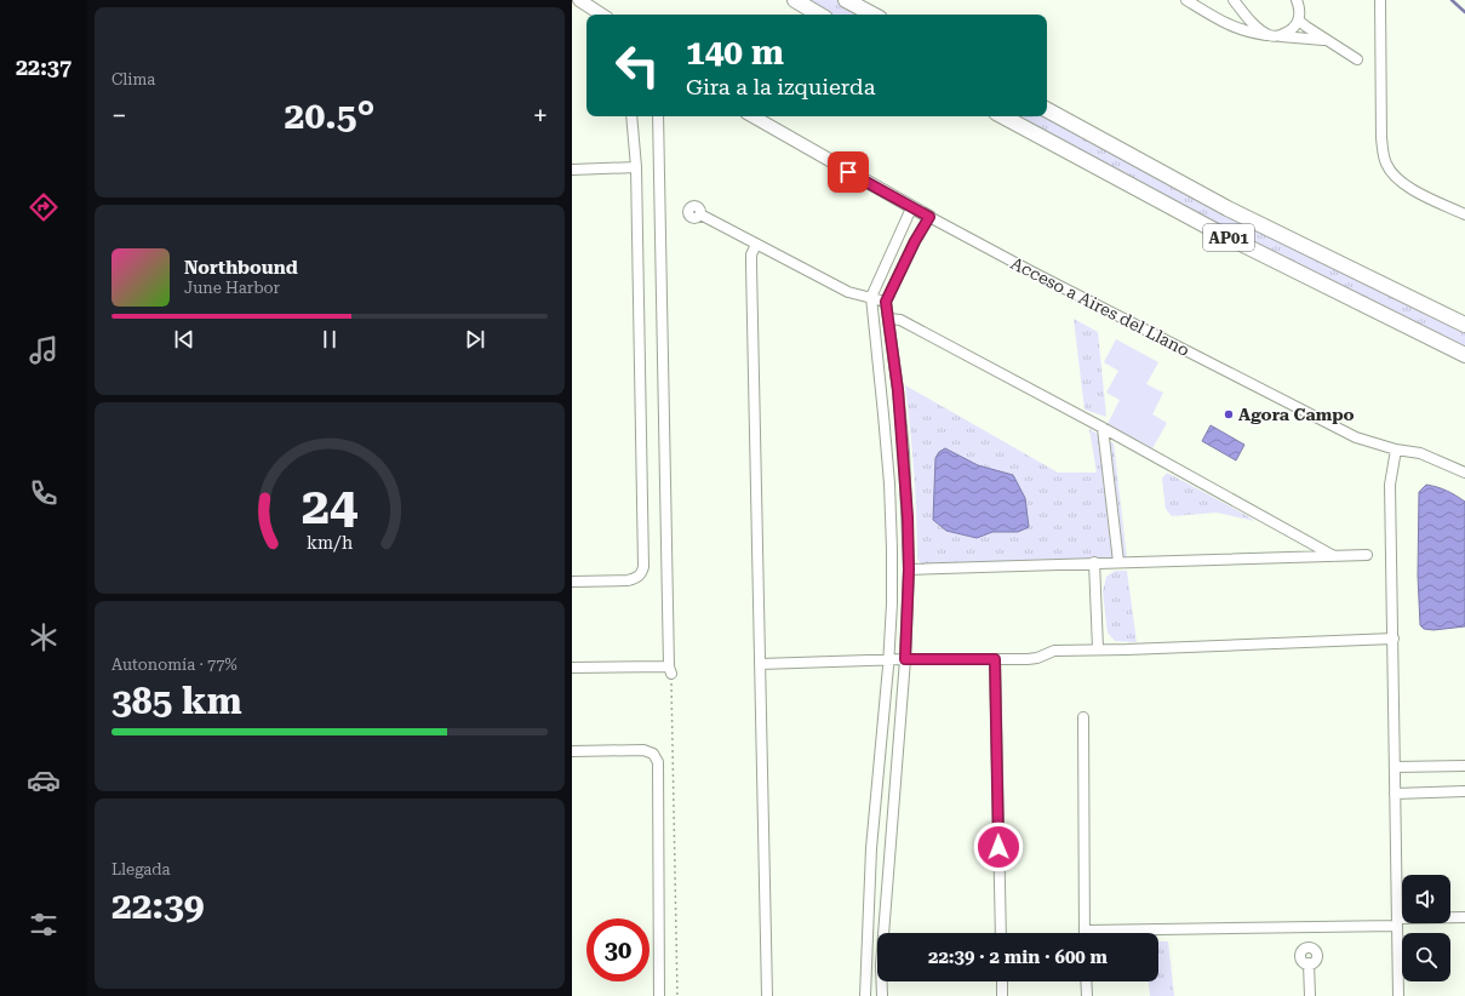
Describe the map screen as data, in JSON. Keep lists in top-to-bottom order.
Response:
{
  "streets": {
    "highway": ["AP01"],
    "main road": ["Acceso a Aires del Llano"]
  },
  "places": ["Agora Campo"],
  "page": {
    "tabs": "22:37",
    "tile": [
      "Clima",
      ["Autonomía · 77%", "385 km"],
      ["Llegada", "22:39"]
    ],
    "turn": ["140 m", "Gira a la izquierda"],
    "heat": ["−", "20.5°", "+"],
    "song": ["Northbound", "June Harbor"],
    "limit": "30",
    "trip": "22:39 · 2 min · 600 m",
    "gauge": ["24", "km/h"]
  }
}
